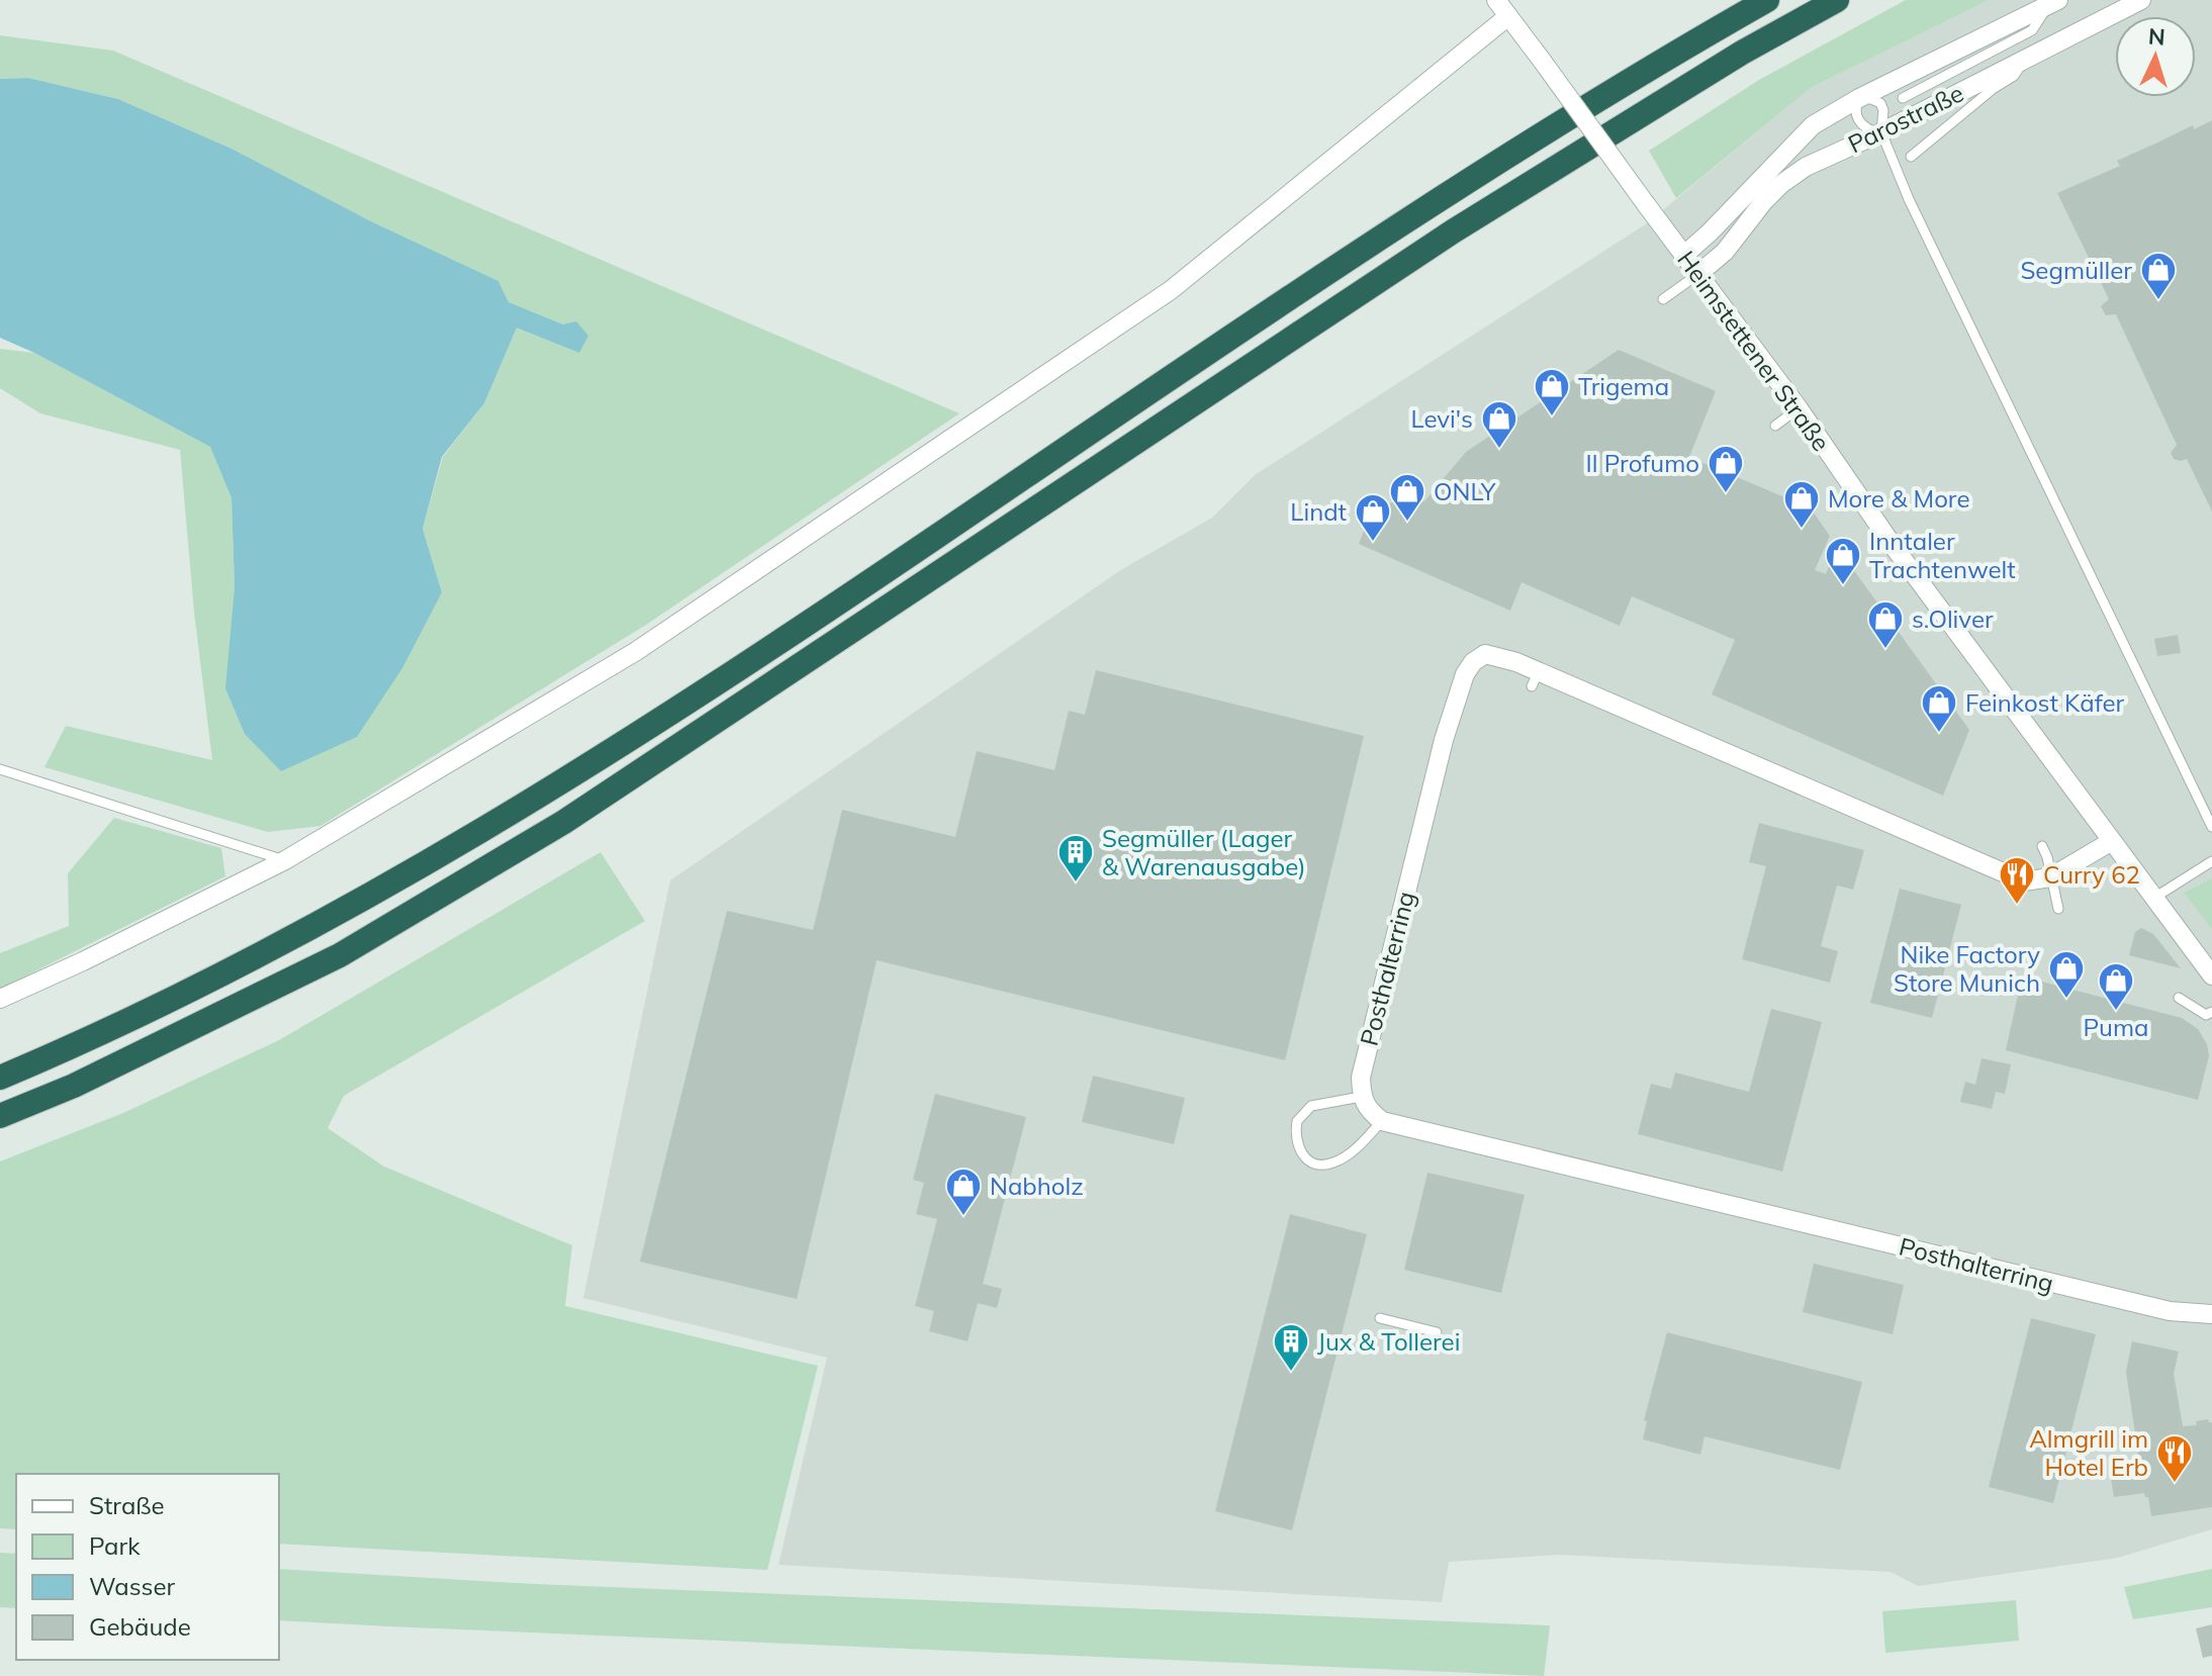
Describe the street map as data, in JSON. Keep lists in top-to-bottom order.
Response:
{
  "streets": {
    "street": ["Parostraße", "Heimstettener Straße", "Posthalterring"]
  },
  "crossings": [
    ["Parostraße", "Heimstettener Straße"]
  ],
  "places": {
    "shop": [
      "Segmüller",
      "Trigema",
      "Levi's",
      "Il Profumo",
      "ONLY",
      "More & More",
      "Lindt",
      "Inntaler Trachtenwelt",
      "s.Oliver",
      "Feinkost Käfer",
      "Nike Factory Store Munich",
      "Puma",
      "Nabholz"
    ],
    "building": ["Segmüller (Lager & Warenausgabe)", "Jux & Tollerei"],
    "restaurant": ["Curry 62", "Almgrill im Hotel Erb"]
  },
  "legend": [
    "Straße",
    "Park",
    "Wasser",
    "Gebäude"
  ],
  "north": "top"
}
